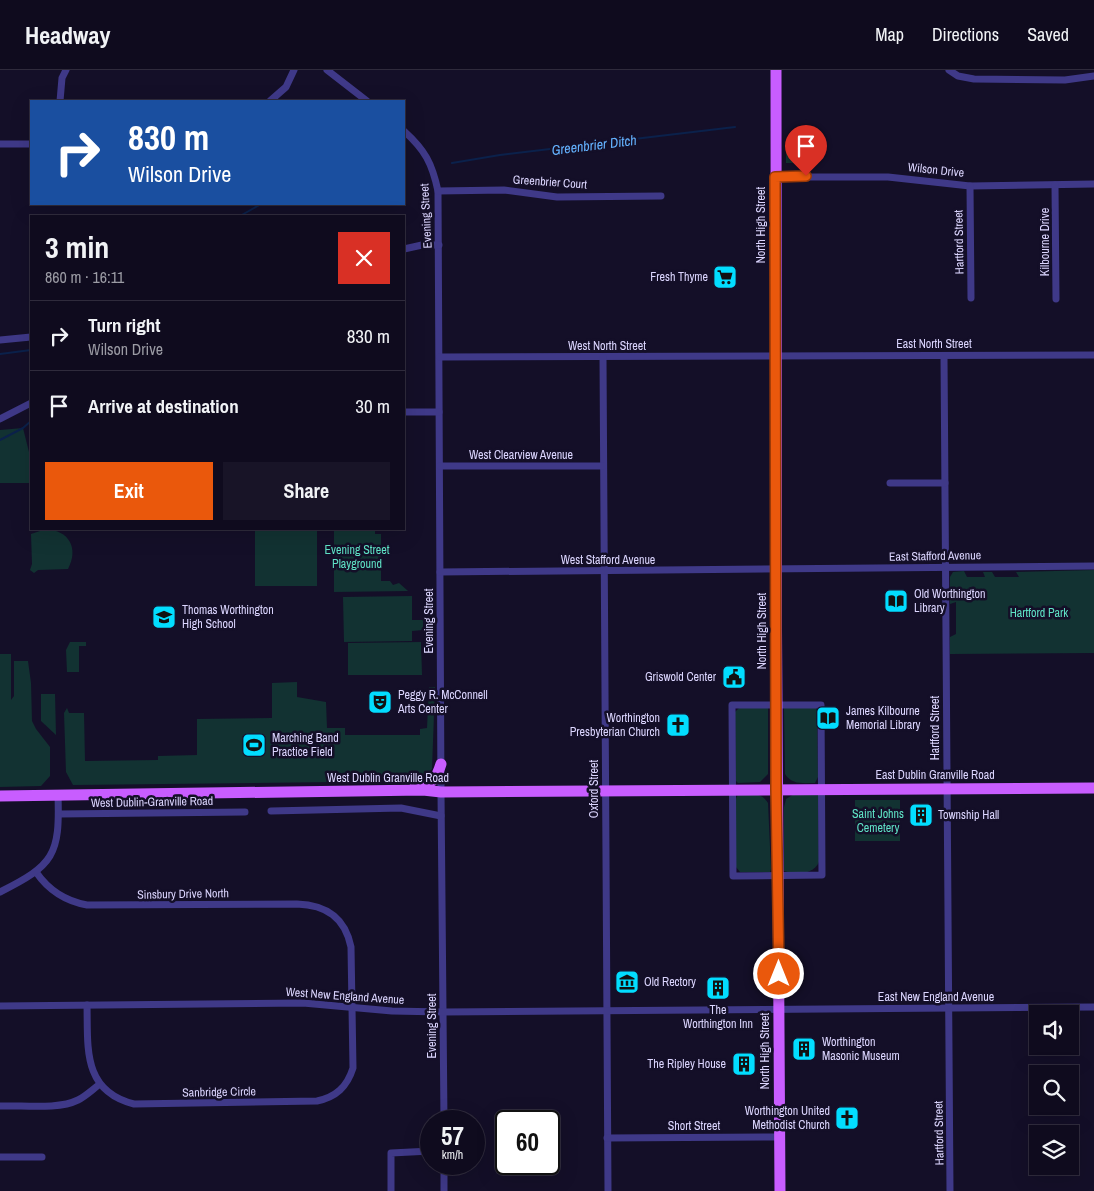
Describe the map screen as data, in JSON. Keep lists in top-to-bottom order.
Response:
{
  "streets": {
    "main road": ["North High Street", "East Dublin Granville Road", "West Dublin Granville Road"],
    "street": [
      "Wilson Drive",
      "Greenbrier Court",
      "Evening Street",
      "Hartford Street",
      "Kilbourne Drive",
      "East North Street",
      "West North Street",
      "West Clearview Avenue",
      "East Stafford Avenue",
      "West Stafford Avenue",
      "Oxford Street",
      "West Dublin-Granville Road",
      "Sinsbury Drive North",
      "West New England Avenue",
      "East New England Avenue",
      "Sanbridge Circle",
      "Short Street"
    ]
  },
  "crossings": [
    ["Wilson Drive", "North High Street"],
    ["Wilson Drive", "Hartford Street"],
    ["Wilson Drive", "Kilbourne Drive"],
    ["Greenbrier Court", "Evening Street"],
    ["Evening Street", "West North Street"],
    ["Evening Street", "West Clearview Avenue"],
    ["Evening Street", "West Stafford Avenue"],
    ["Evening Street", "West Dublin Granville Road"],
    ["Evening Street", "West New England Avenue"],
    ["North High Street", "East North Street"],
    ["North High Street", "West North Street"],
    ["North High Street", "East Stafford Avenue"],
    ["North High Street", "West Stafford Avenue"],
    ["North High Street", "East Dublin Granville Road"],
    ["North High Street", "West Dublin Granville Road"],
    ["North High Street", "West New England Avenue"],
    ["North High Street", "East New England Avenue"],
    ["North High Street", "Short Street"],
    ["Hartford Street", "East North Street"],
    ["Hartford Street", "East Stafford Avenue"],
    ["Hartford Street", "East Dublin Granville Road"],
    ["Hartford Street", "East New England Avenue"],
    ["East North Street", "West North Street"],
    ["West North Street", "Oxford Street"],
    ["West Clearview Avenue", "Oxford Street"],
    ["East Stafford Avenue", "West Stafford Avenue"],
    ["West Stafford Avenue", "Oxford Street"],
    ["East Dublin Granville Road", "West Dublin Granville Road"],
    ["West Dublin Granville Road", "Oxford Street"],
    ["Oxford Street", "West New England Avenue"],
    ["Oxford Street", "Short Street"],
    ["Sinsbury Drive North", "West New England Avenue"],
    ["Sinsbury Drive North", "Sanbridge Circle"],
    ["West New England Avenue", "East New England Avenue"],
    ["West New England Avenue", "Sanbridge Circle"]
  ],
  "water": ["Greenbrier Ditch"],
  "parks": ["Evening Street Playground", "Hartford Park", "Saint Johns Cemetery"],
  "places": {
    "supermarket": ["Fresh Thyme"],
    "library": ["Old Worthington Library", "James Kilbourne Memorial Library"],
    "school or university": ["Thomas Worthington High School"],
    "public building": ["Griswold Center"],
    "theatre": ["Peggy R. McConnell Arts Center"],
    "church": ["Worthington Presbyterian Church", "Worthington United Methodist Church"],
    "sports": ["Marching Band Practice Field"],
    "building": [
      "Township Hall",
      "The Worthington Inn",
      "Worthington Masonic Museum",
      "The Ripley House"
    ],
    "museum": ["Old Rectory"]
  },
  "page": {
    "header": "Headway",
    "nav": ["Map", "Directions", "Saved"],
    "turn": ["830 m", "Wilson Drive"],
    "heading": ["3 min", "860 m · 16:11"],
    "list": [
      {
        "name": "Turn right",
        "note": "Wilson Drive",
        "value": "830 m"
      },
      {
        "name": "Arrive at destination",
        "value": "30 m"
      }
    ],
    "buttons": ["Exit", "Share"],
    "speed": "57 km/h",
    "limit": "60"
  }
}
